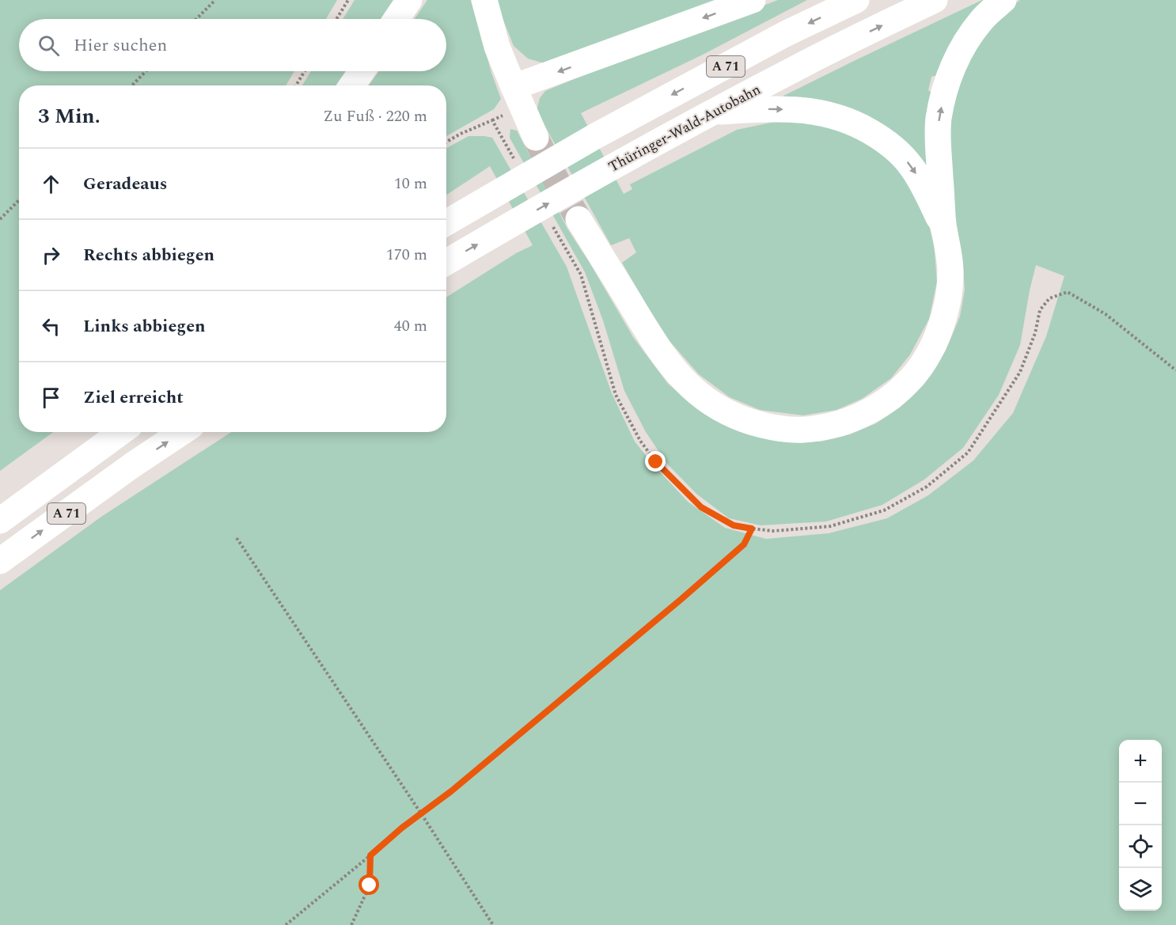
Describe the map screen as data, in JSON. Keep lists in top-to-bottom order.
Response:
{
  "streets": {
    "highway": ["A 71", "Thüringer-Wald-Autobahn"]
  },
  "page": {
    "search": "Hier suchen",
    "heading": ["3 Min.", "Zu Fuß · 220 m"],
    "list": [
      ["Geradeaus", "10 m"],
      ["Rechts abbiegen", "170 m"],
      ["Links abbiegen", "40 m"],
      "Ziel erreicht"
    ],
    "map_buttons": ["+", "−"]
  }
}
